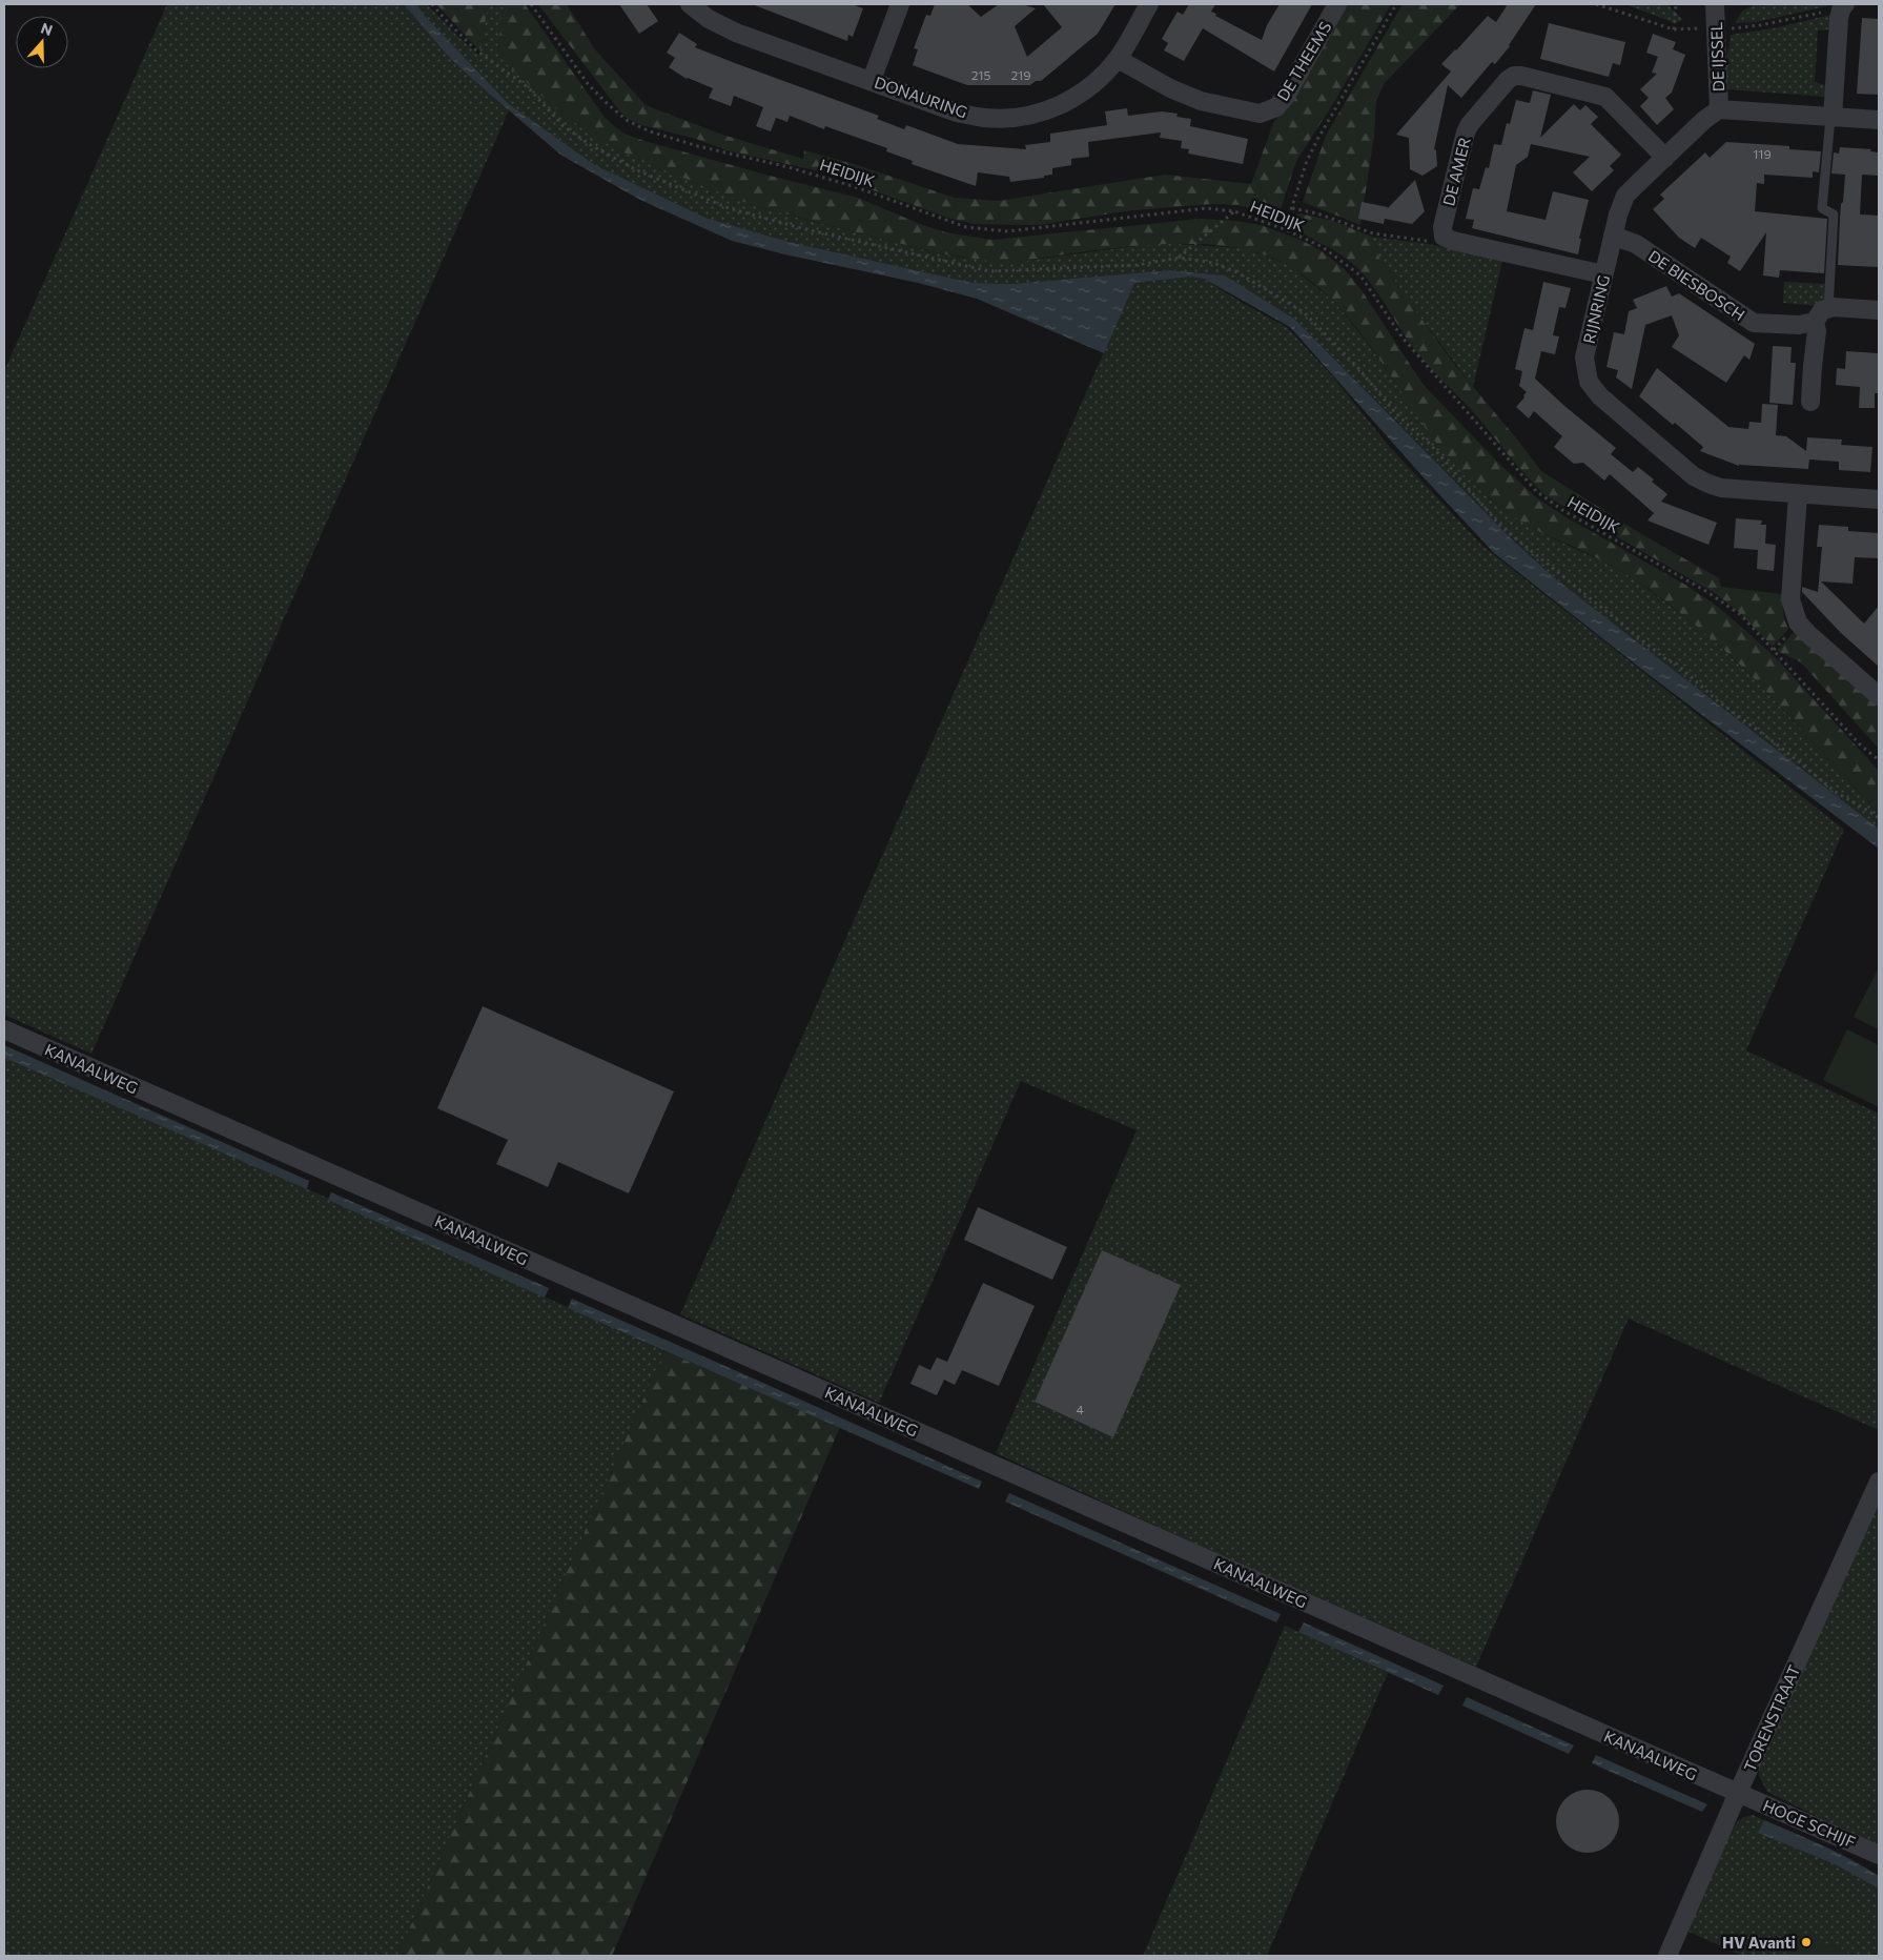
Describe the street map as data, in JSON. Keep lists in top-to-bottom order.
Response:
{
  "streets": {
    "street": [
      "DE IJSSEL",
      "DE THEEMS",
      "DONAURING",
      "DE AMER",
      "DE BIESBOSCH",
      "RIJNRING",
      "KANAALWEG",
      "TORENSTRAAT",
      "HOGE SCHIJF"
    ],
    "path": ["HEIDIJK"]
  },
  "crossings": [
    ["DE IJSSEL", "RIJNRING"],
    ["DE THEEMS", "DONAURING"],
    ["DE AMER", "RIJNRING"],
    ["DE BIESBOSCH", "RIJNRING"],
    ["KANAALWEG", "TORENSTRAAT"],
    ["KANAALWEG", "HOGE SCHIJF"],
    ["TORENSTRAAT", "HOGE SCHIJF"]
  ],
  "places": ["HV Avanti"],
  "house_numbers": [
    "215",
    "219",
    "119",
    "4"
  ],
  "north": "top"
}
